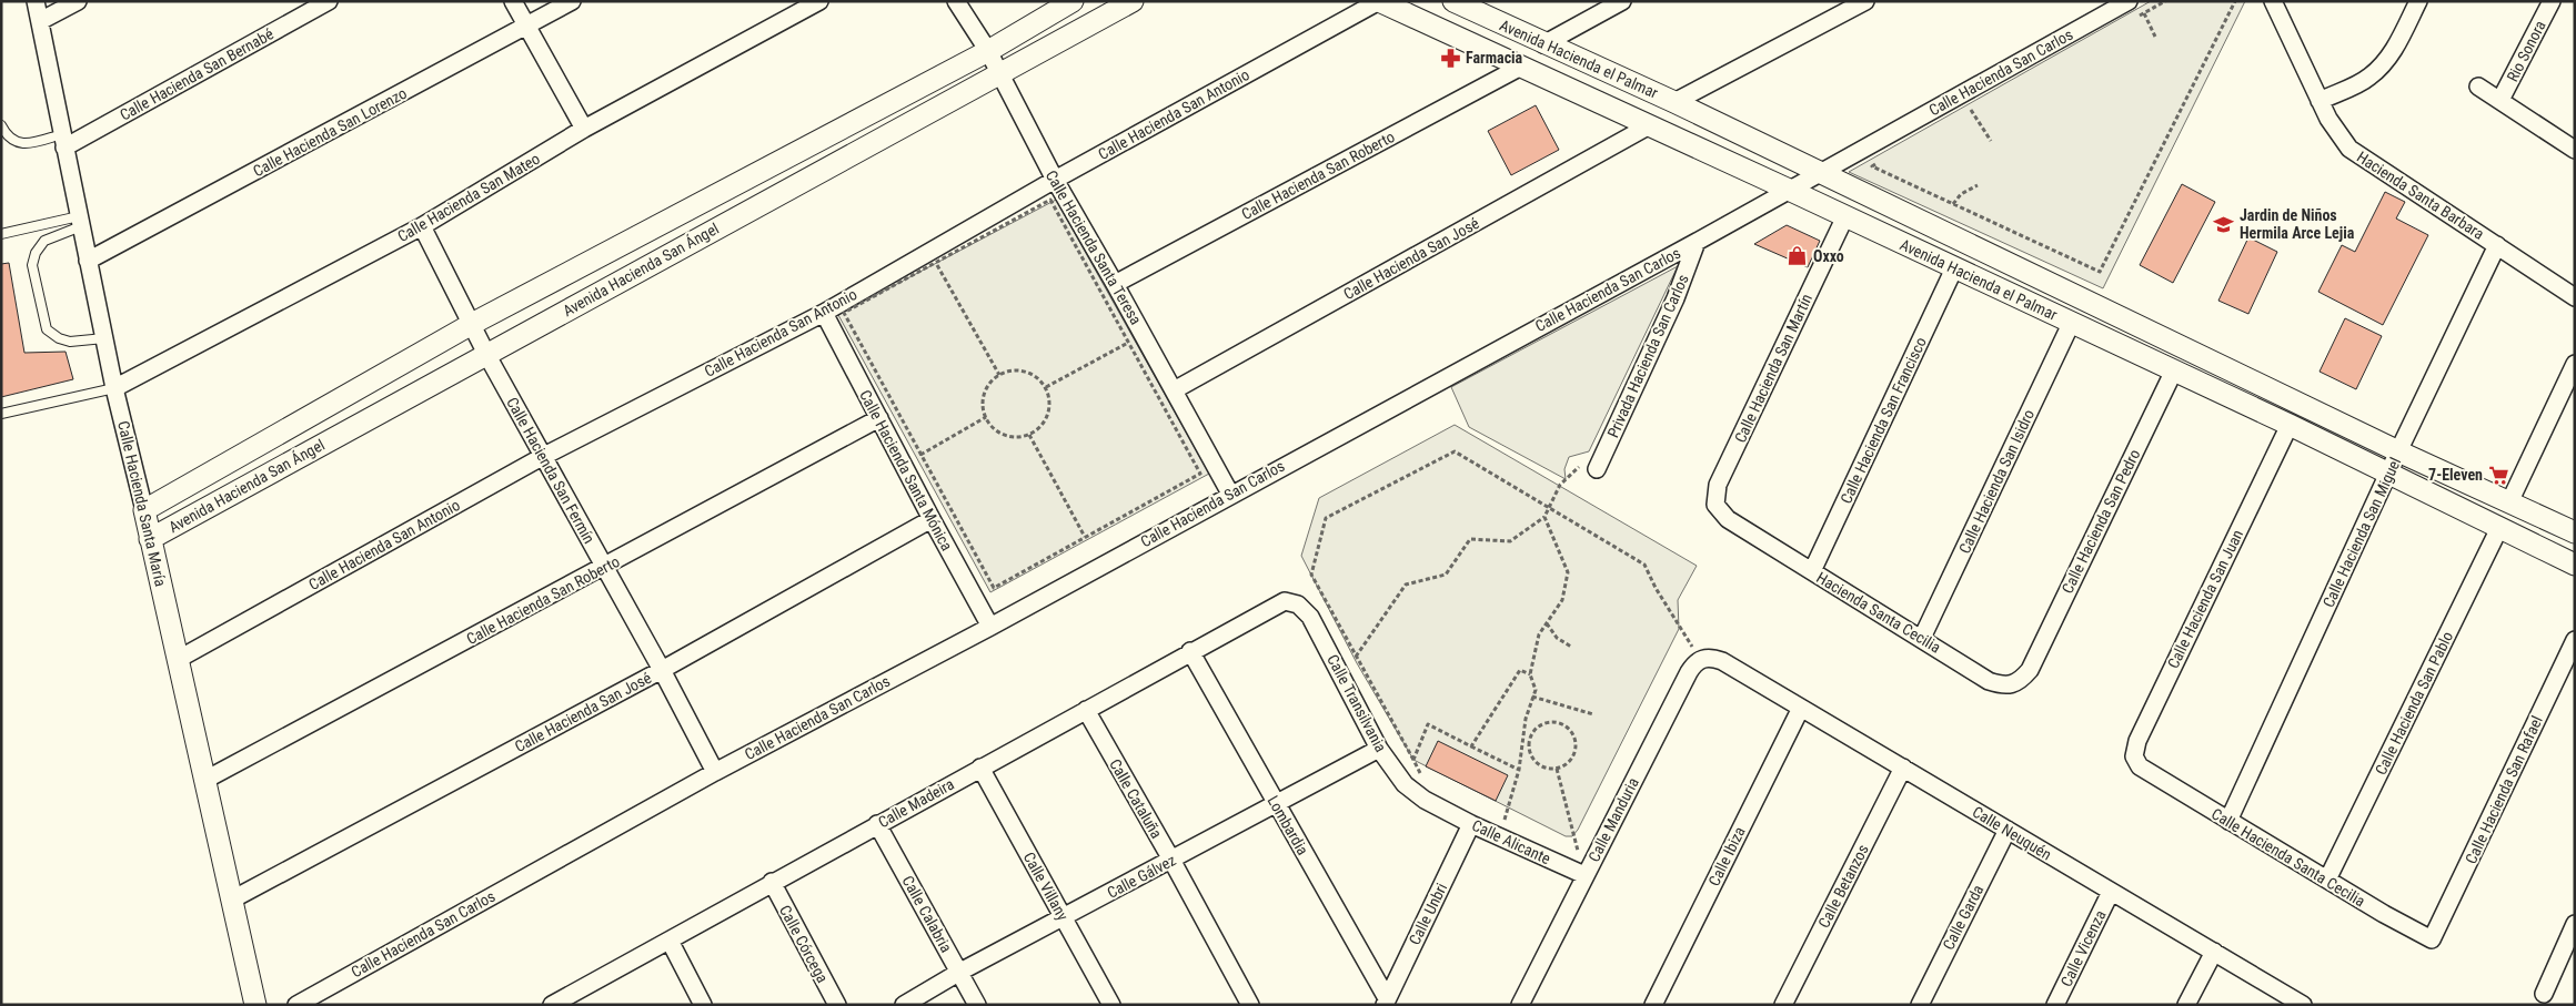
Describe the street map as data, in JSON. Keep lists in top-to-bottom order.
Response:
{
  "streets": {
    "street": [
      "Rio Sonora",
      "Avenida Hacienda el Palmar",
      "Calle Hacienda San Carlos",
      "Calle Hacienda San Bernabé",
      "Calle Hacienda San Antonio",
      "Calle Hacienda San Lorenzo",
      "Calle Hacienda San Roberto",
      "Hacienda Santa Barbara",
      "Calle Hacienda San Mateo",
      "Calle Hacienda Santa Teresa",
      "Calle Hacienda San José",
      "Avenida Hacienda San Ángel",
      "Privada Hacienda San Carlos",
      "Calle Hacienda San Martín",
      "Calle Hacienda San Francisco",
      "Calle Hacienda San Fermín",
      "Calle Hacienda Santa Mónica",
      "Calle Hacienda San Isidro",
      "Calle Hacienda Santa María",
      "Calle Hacienda San Pedro",
      "Calle Hacienda San Miguel",
      "Calle Hacienda San Juan",
      "Hacienda Santa Cecilia",
      "Calle Transilvania",
      "Calle Hacienda San Pablo",
      "Calle Hacienda San Rafael",
      "Calle Cataluña",
      "Calle Madeira",
      "Calle Manduria",
      "Lombardia",
      "Calle Neuquén",
      "Calle Alicante",
      "Calle Ibiza",
      "Calle Hacienda Santa Cecilia",
      "Calle Gálvez",
      "Calle Villany",
      "Calle Betanzos",
      "Calle Calabria",
      "Calle Unbri",
      "Calle Garda",
      "Calle Córcega",
      "Calle Vicenza"
    ]
  },
  "crossings": [
    ["Avenida Hacienda el Palmar", "Calle Hacienda San Carlos"],
    ["Avenida Hacienda el Palmar", "Calle Hacienda San Antonio"],
    ["Avenida Hacienda el Palmar", "Calle Hacienda San Roberto"],
    ["Avenida Hacienda el Palmar", "Calle Hacienda San José"],
    ["Avenida Hacienda el Palmar", "Calle Hacienda San Martín"],
    ["Avenida Hacienda el Palmar", "Calle Hacienda San Francisco"],
    ["Avenida Hacienda el Palmar", "Calle Hacienda San Isidro"],
    ["Avenida Hacienda el Palmar", "Calle Hacienda San Pedro"],
    ["Avenida Hacienda el Palmar", "Calle Hacienda San Miguel"],
    ["Avenida Hacienda el Palmar", "Calle Hacienda San Juan"],
    ["Avenida Hacienda el Palmar", "Calle Hacienda San Pablo"],
    ["Calle Hacienda San Carlos", "Calle Hacienda Santa Teresa"],
    ["Calle Hacienda San Carlos", "Privada Hacienda San Carlos"],
    ["Calle Hacienda San Carlos", "Calle Hacienda San Fermín"],
    ["Calle Hacienda San Carlos", "Calle Hacienda Santa Mónica"],
    ["Calle Hacienda San Bernabé", "Calle Hacienda Santa María"],
    ["Calle Hacienda San Antonio", "Calle Hacienda Santa Teresa"],
    ["Calle Hacienda San Antonio", "Calle Hacienda San Fermín"],
    ["Calle Hacienda San Antonio", "Calle Hacienda Santa Mónica"],
    ["Calle Hacienda San Antonio", "Calle Hacienda Santa María"],
    ["Calle Hacienda San Lorenzo", "Calle Hacienda Santa María"],
    ["Calle Hacienda San Roberto", "Calle Hacienda Santa Teresa"],
    ["Calle Hacienda San Roberto", "Calle Hacienda San Fermín"],
    ["Calle Hacienda San Roberto", "Calle Hacienda Santa Mónica"],
    ["Calle Hacienda San Roberto", "Calle Hacienda Santa María"],
    ["Hacienda Santa Barbara", "Calle Hacienda San Miguel"],
    ["Calle Hacienda San Mateo", "Calle Hacienda San Fermín"],
    ["Calle Hacienda San Mateo", "Calle Hacienda Santa María"],
    ["Calle Hacienda Santa Teresa", "Calle Hacienda San José"],
    ["Calle Hacienda Santa Teresa", "Avenida Hacienda San Ángel"],
    ["Calle Hacienda San José", "Calle Hacienda San Fermín"],
    ["Calle Hacienda San José", "Calle Hacienda Santa Mónica"],
    ["Calle Hacienda San José", "Calle Hacienda Santa María"],
    ["Avenida Hacienda San Ángel", "Calle Hacienda San Fermín"],
    ["Avenida Hacienda San Ángel", "Calle Hacienda Santa María"],
    ["Calle Hacienda San Martín", "Hacienda Santa Cecilia"],
    ["Calle Hacienda San Francisco", "Hacienda Santa Cecilia"],
    ["Calle Hacienda San Isidro", "Hacienda Santa Cecilia"],
    ["Calle Hacienda San Pedro", "Hacienda Santa Cecilia"],
    ["Calle Hacienda San Miguel", "Calle Hacienda Santa Cecilia"],
    ["Calle Hacienda San Juan", "Calle Hacienda Santa Cecilia"],
    ["Calle Transilvania", "Calle Madeira"],
    ["Calle Transilvania", "Calle Alicante"],
    ["Calle Transilvania", "Calle Gálvez"],
    ["Calle Hacienda San Pablo", "Calle Hacienda Santa Cecilia"],
    ["Calle Hacienda San Rafael", "Calle Hacienda Santa Cecilia"],
    ["Calle Cataluña", "Calle Madeira"],
    ["Calle Cataluña", "Calle Gálvez"],
    ["Calle Madeira", "Lombardia"],
    ["Calle Madeira", "Calle Villany"],
    ["Calle Madeira", "Calle Calabria"],
    ["Calle Madeira", "Calle Córcega"],
    ["Calle Manduria", "Calle Neuquén"],
    ["Calle Manduria", "Calle Alicante"],
    ["Lombardia", "Calle Gálvez"],
    ["Lombardia", "Calle Unbri"],
    ["Calle Neuquén", "Calle Ibiza"],
    ["Calle Neuquén", "Calle Betanzos"],
    ["Calle Neuquén", "Calle Garda"],
    ["Calle Neuquén", "Calle Vicenza"],
    ["Calle Alicante", "Calle Unbri"],
    ["Calle Gálvez", "Calle Villany"],
    ["Calle Gálvez", "Calle Calabria"]
  ],
  "places": {
    "pharmacy": ["Farmacia"],
    "school or university": ["Jardin de Niños Hermila Arce Lejia"],
    "shop": ["Oxxo"],
    "supermarket": ["7-Eleven"]
  }
}
